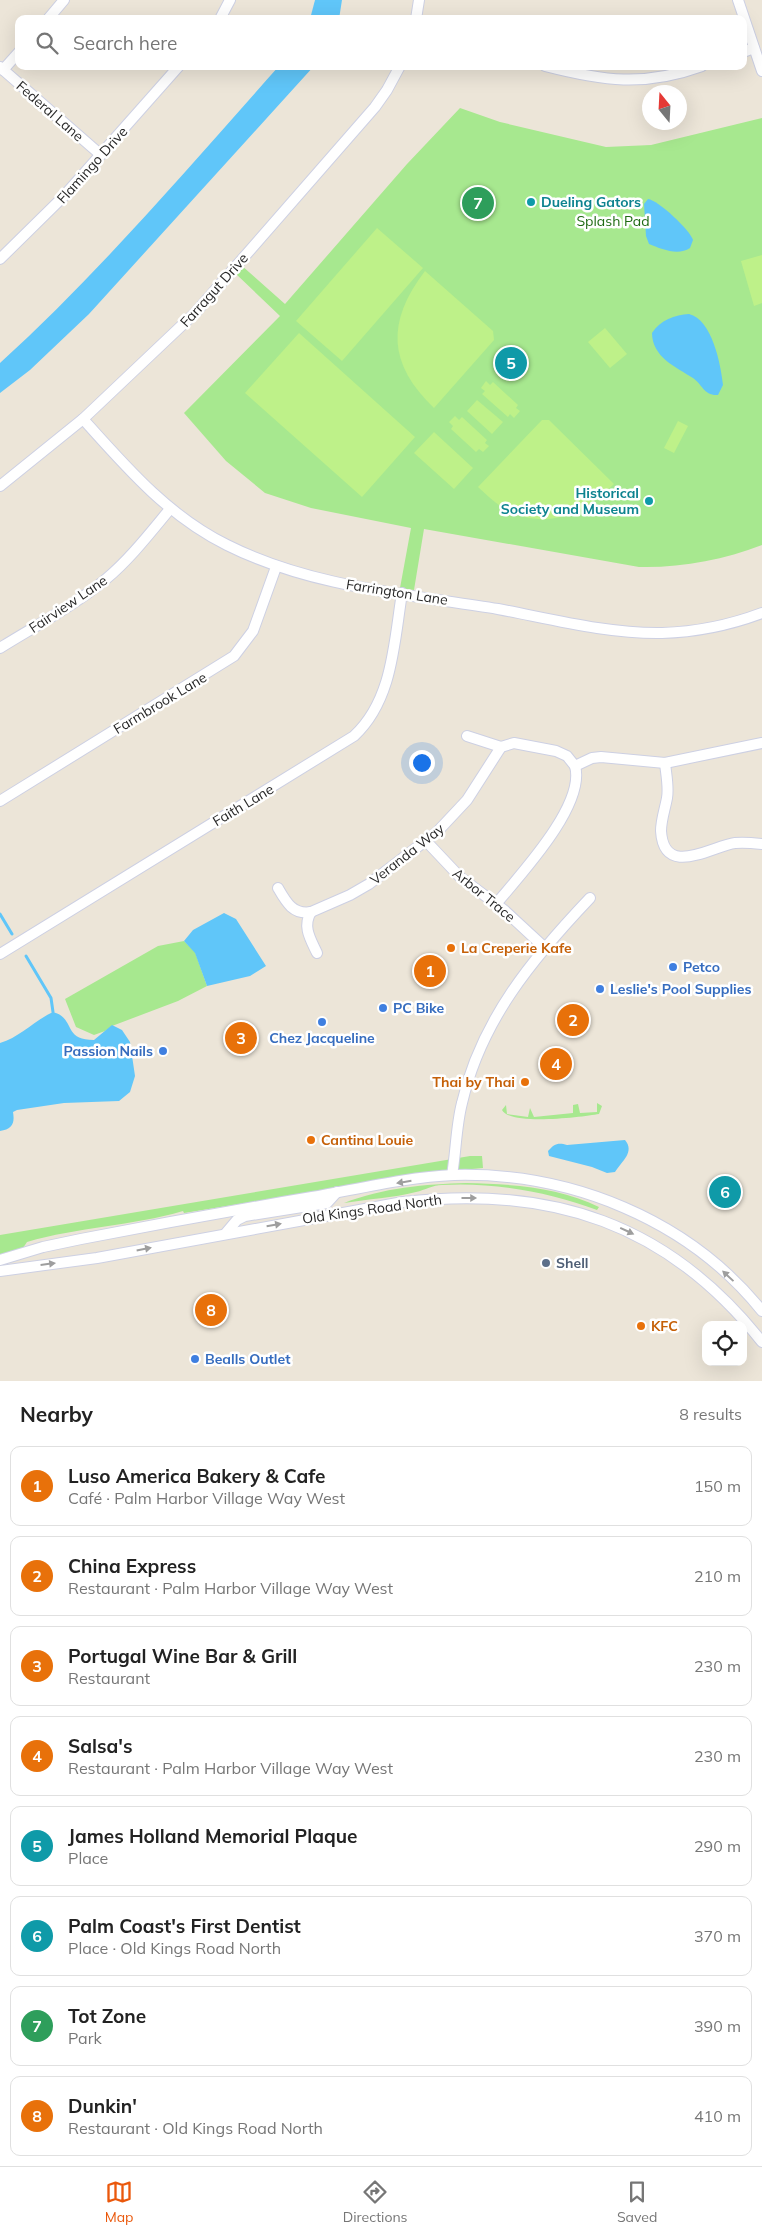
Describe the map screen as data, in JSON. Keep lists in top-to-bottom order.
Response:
{
  "streets": {
    "street": [
      "Federal Lane",
      "Flamingo Drive",
      "Farragut Drive",
      "Farrington Lane",
      "Fairview Lane",
      "Farmbrook Lane",
      "Faith Lane",
      "Veranda Way",
      "Arbor Trace",
      "Old Kings Road North"
    ]
  },
  "crossings": [
    ["Federal Lane", "Flamingo Drive"],
    ["Farragut Drive", "Farrington Lane"],
    ["Farrington Lane", "Fairview Lane"],
    ["Farrington Lane", "Farmbrook Lane"],
    ["Farrington Lane", "Faith Lane"],
    ["Veranda Way", "Arbor Trace"]
  ],
  "parks": ["Splash Pad"],
  "places": [
    "Dueling Gators",
    "Historical Society and Museum",
    "La Creperie Kafe",
    "Petco",
    "Leslie's Pool Supplies",
    "PC Bike",
    "Chez Jacqueline",
    "Passion Nails",
    "Thai by Thai",
    "Cantina Louie",
    "Shell",
    "KFC",
    "Bealls Outlet"
  ],
  "north": "top",
  "page": {
    "search": "Search here",
    "pins": [
      "7",
      "5",
      "1",
      "2",
      "3",
      "4",
      "6",
      "8"
    ],
    "heading": ["Nearby", "8 results"],
    "list": [
      {
        "mark": "1",
        "name": "Luso America Bakery & Cafe",
        "note": "Café · Palm Harbor Village Way West",
        "value": "150 m"
      },
      {
        "mark": "2",
        "name": "China Express",
        "note": "Restaurant · Palm Harbor Village Way West",
        "value": "210 m"
      },
      {
        "mark": "3",
        "name": "Portugal Wine Bar & Grill",
        "note": "Restaurant",
        "value": "230 m"
      },
      {
        "mark": "4",
        "name": "Salsa's",
        "note": "Restaurant · Palm Harbor Village Way West",
        "value": "230 m"
      },
      {
        "mark": "5",
        "name": "James Holland Memorial Plaque",
        "note": "Place",
        "value": "290 m"
      },
      {
        "mark": "6",
        "name": "Palm Coast's First Dentist",
        "note": "Place · Old Kings Road North",
        "value": "370 m"
      },
      {
        "mark": "7",
        "name": "Tot Zone",
        "note": "Park",
        "value": "390 m"
      },
      {
        "mark": "8",
        "name": "Dunkin'",
        "note": "Restaurant · Old Kings Road North",
        "value": "410 m"
      }
    ],
    "nav": ["Map", "Directions", "Saved"]
  }
}
